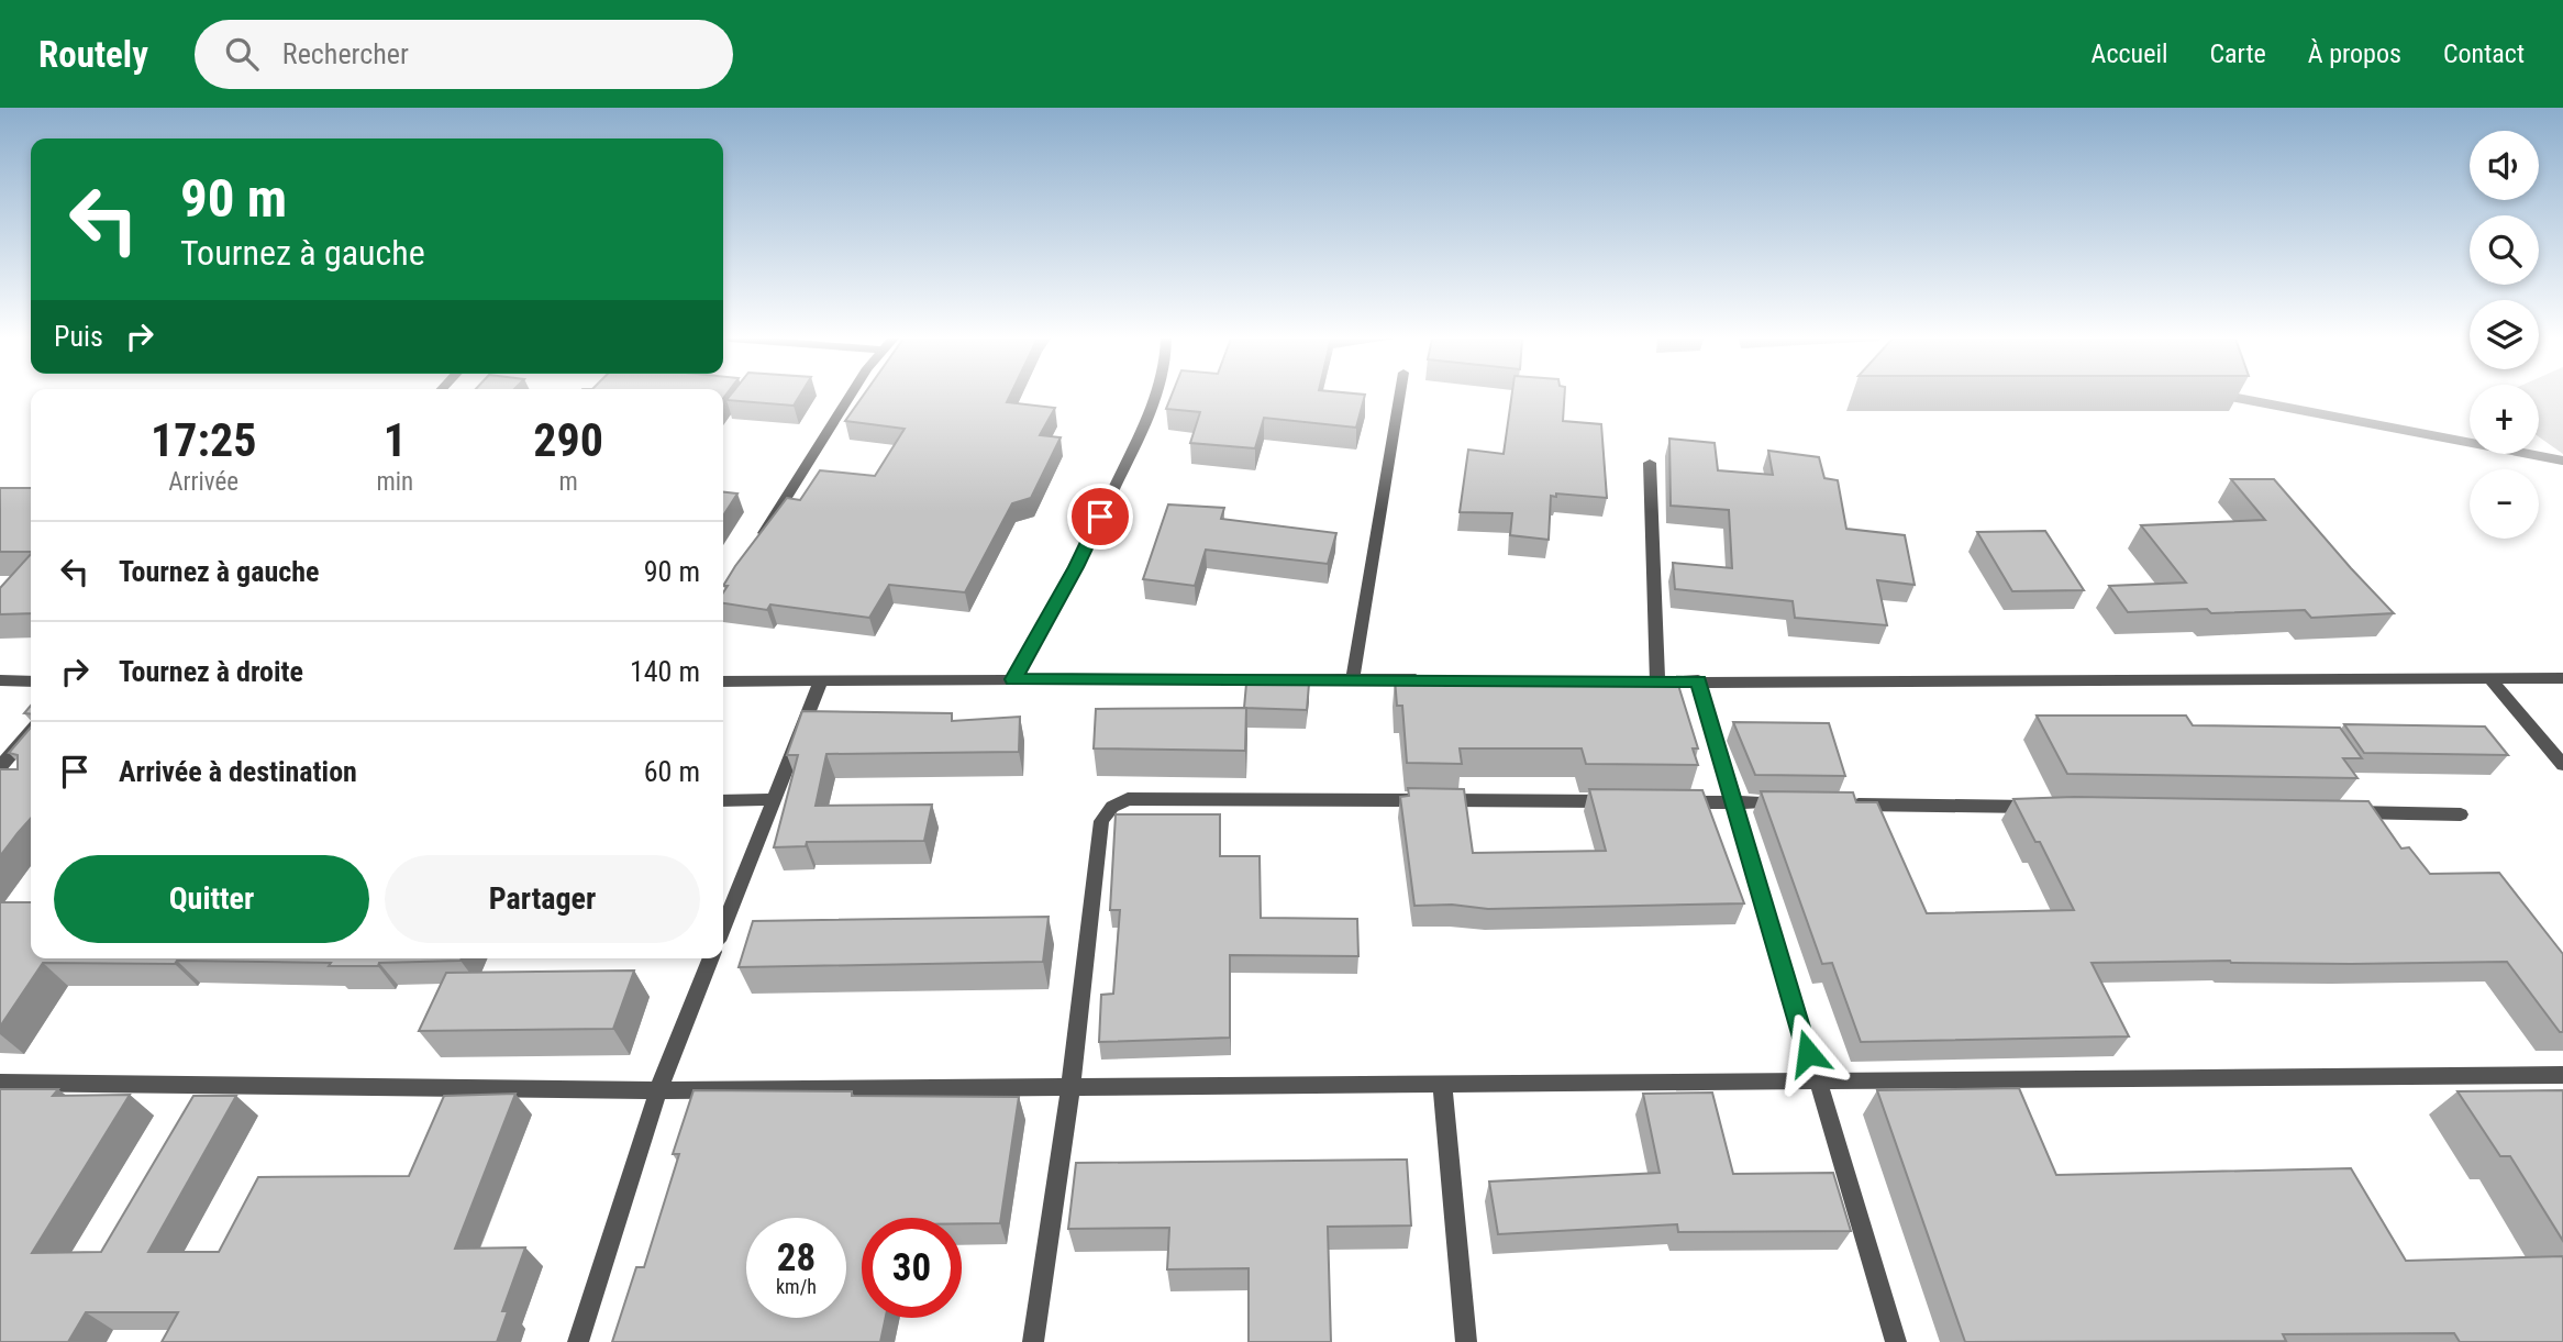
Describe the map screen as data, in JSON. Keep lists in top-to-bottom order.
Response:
{
  "page": {
    "header": "Routely",
    "search": "Rechercher",
    "nav": [
      "Accueil",
      "Carte",
      "À propos",
      "Contact"
    ],
    "map_buttons": ["+", "−"],
    "turn": ["90 m", "Tournez à gauche"],
    "then": "Puis",
    "eta": [
      "17:25",
      "Arrivée",
      "1",
      "min",
      "290",
      "m"
    ],
    "list": [
      {
        "name": "Tournez à gauche",
        "value": "90 m"
      },
      {
        "name": "Tournez à droite",
        "value": "140 m"
      },
      {
        "name": "Arrivée à destination",
        "value": "60 m"
      }
    ],
    "buttons": ["Quitter", "Partager"],
    "speed": "28 km/h",
    "limit": "30"
  }
}
